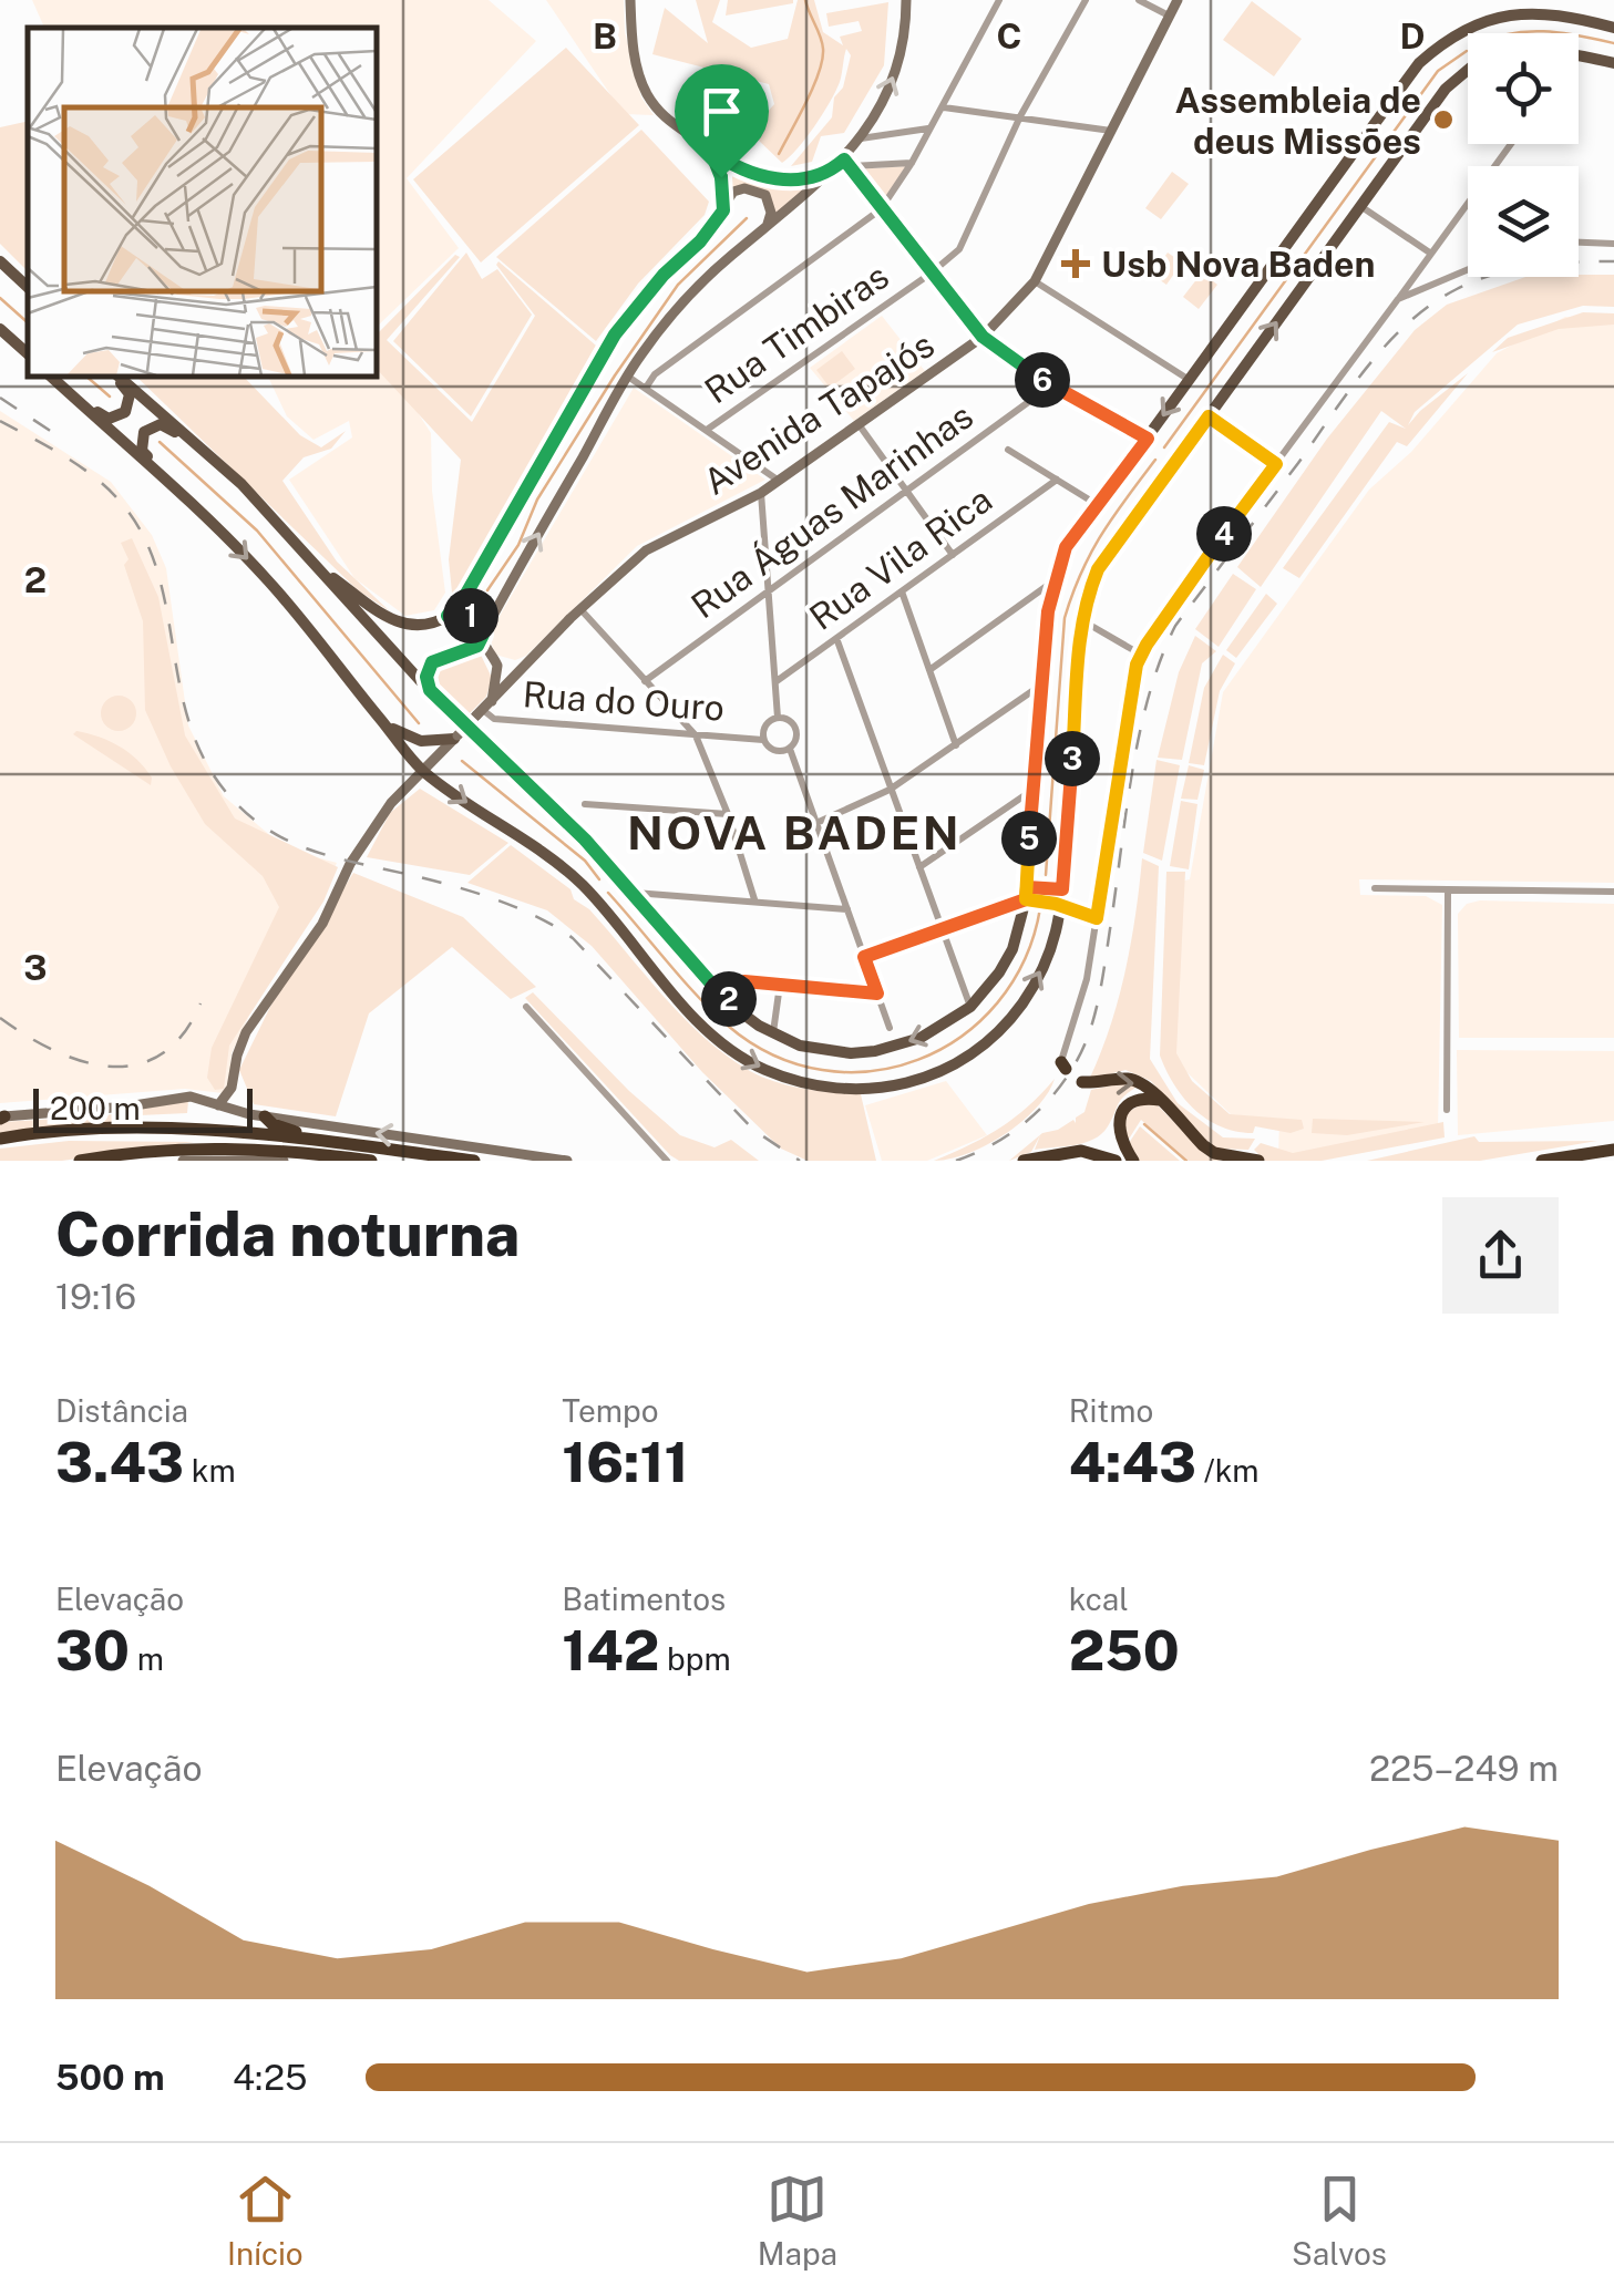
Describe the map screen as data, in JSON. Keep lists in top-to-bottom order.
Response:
{
  "streets": {
    "main road": ["Avenida Tapajós"],
    "street": [
      "Rua Timbiras",
      "Rua Águas Marinhas",
      "Rua Vila Rica",
      "Rua do Ouro"
    ]
  },
  "crossings": [
    ["Avenida Tapajós", "Rua do Ouro"]
  ],
  "districts": ["NOVA BADEN"],
  "places": {
    "other": ["Assembleia de deus Missões"],
    "health": ["Usb Nova Baden"]
  },
  "scale_bar": "200 m",
  "page": {
    "pins": [
      "6",
      "4",
      "1",
      "3",
      "5",
      "2"
    ],
    "scale": "200 m",
    "heading": ["Corrida noturna", "19:16"],
    "stats": [
      ["Distância", "3.43 km"],
      ["Tempo", "16:11"],
      ["Ritmo", "4:43 /km"],
      ["Elevação", "30 m"],
      ["Batimentos", "142 bpm"],
      ["kcal", "250"]
    ],
    "chart": ["Elevação", "225–249 m"],
    "list": [
      {
        "name": "500 m",
        "note": "4:25"
      }
    ],
    "tabs": ["Início", "Mapa", "Salvos"]
  },
  "grid": {
    "columns": ["B", "C", "D"],
    "rows": ["2", "3"]
  }
}
